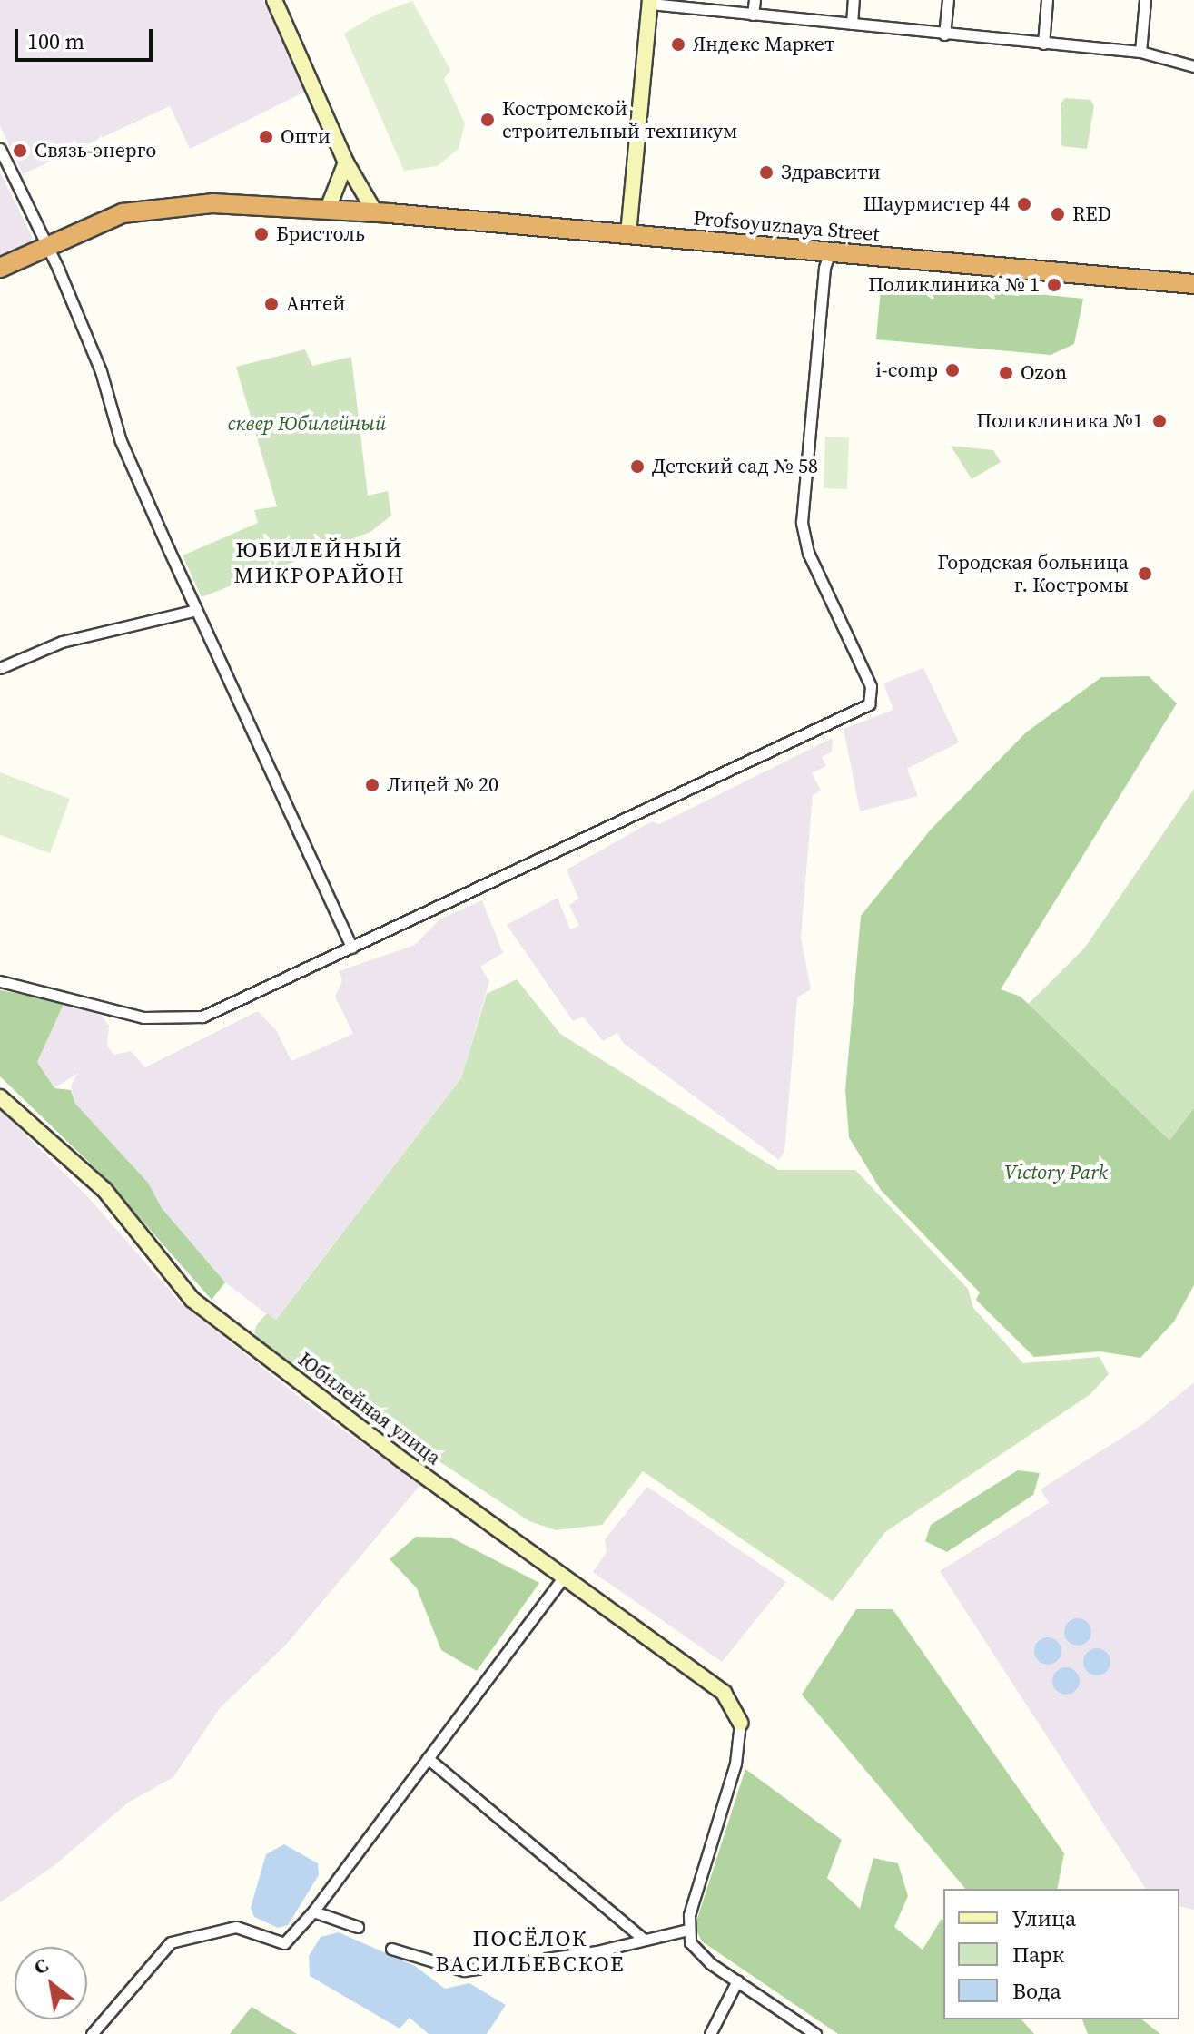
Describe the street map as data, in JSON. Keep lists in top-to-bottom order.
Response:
{
  "streets": {
    "highway": ["Profsoyuznaya Street"],
    "street": ["Юбилейная улица"]
  },
  "districts": ["ЮБИЛЕЙНЫЙ МИКРОРАЙОН", "ПОСЁЛОК ВАСИЛЬЕВСКОЕ"],
  "parks": ["сквер Юбилейный", "Victory Park"],
  "places": [
    "Яндекс Маркет",
    "Костромской строительный техникум",
    "Опти",
    "Связь-энерго",
    "Здравсити",
    "Шаурмистер 44",
    "RED",
    "Бристоль",
    "Поликлиника № 1",
    "Антей",
    "i-comp",
    "Ozon",
    "Поликлиника №1",
    "Детский сад № 58",
    "Городская больница г. Костромы",
    "Лицей № 20"
  ],
  "legend": ["Улица", "Парк", "Вода"],
  "scale_bar": "100 m",
  "north": "top left"
}
